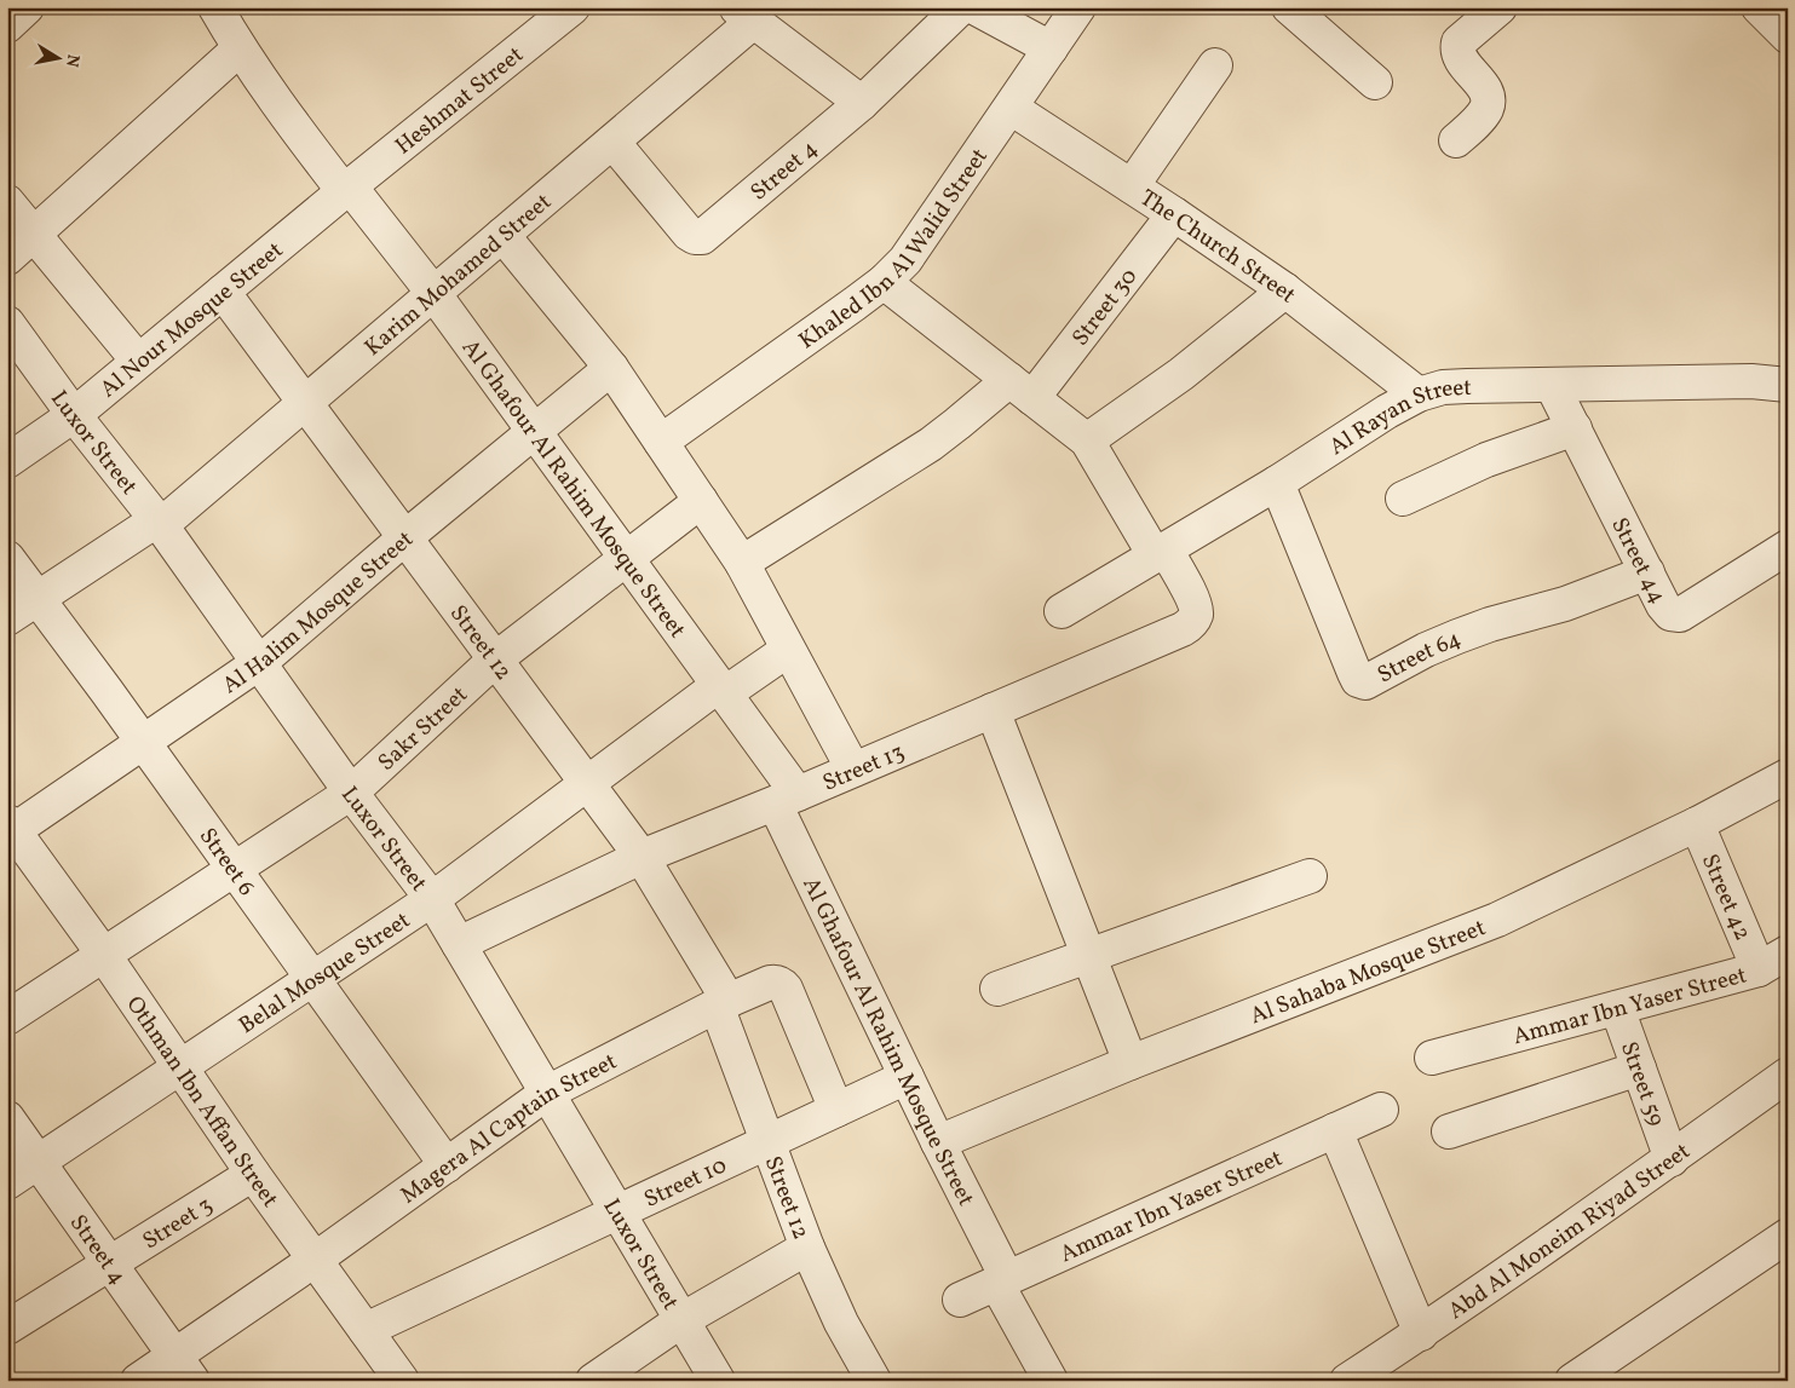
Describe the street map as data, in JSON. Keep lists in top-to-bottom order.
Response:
{
  "streets": {
    "street": [
      "Heshmat Street",
      "Street 4",
      "Khaled Ibn Al Walid Street",
      "The Church Street",
      "Karim Mohamed Street",
      "Street 30",
      "Al Nour Mosque Street",
      "Al Rayan Street",
      "Luxor Street",
      "Al Ghafour Al Rahim Mosque Street",
      "Street 44",
      "Al Halim Mosque Street",
      "Street 12",
      "Street 64",
      "Sakr Street",
      "Street 13",
      "Street 6",
      "Street 42",
      "Al Sahaba Mosque Street",
      "Belal Mosque Street",
      "Ammar Ibn Yaser Street",
      "Street 59",
      "Othman Ibn Affan Street",
      "Magera Al Captain Street",
      "Street 10",
      "Street 3",
      "Abd Al Moneim Riyad Street"
    ]
  },
  "crossings": [
    ["Heshmat Street", "Al Nour Mosque Street"],
    ["Heshmat Street", "Al Ghafour Al Rahim Mosque Street"],
    ["Street 4", "Karim Mohamed Street"],
    ["Street 4", "Belal Mosque Street"],
    ["Street 4", "Magera Al Captain Street"],
    ["Street 4", "Street 3"],
    ["Khaled Ibn Al Walid Street", "The Church Street"],
    ["The Church Street", "Street 30"],
    ["The Church Street", "Al Rayan Street"],
    ["Karim Mohamed Street", "Luxor Street"],
    ["Karim Mohamed Street", "Al Ghafour Al Rahim Mosque Street"],
    ["Karim Mohamed Street", "Street 12"],
    ["Karim Mohamed Street", "Street 6"],
    ["Al Nour Mosque Street", "Luxor Street"],
    ["Al Nour Mosque Street", "Al Ghafour Al Rahim Mosque Street"],
    ["Al Nour Mosque Street", "Street 12"],
    ["Al Rayan Street", "Street 44"],
    ["Al Rayan Street", "Street 64"],
    ["Al Rayan Street", "Street 13"],
    ["Luxor Street", "Al Halim Mosque Street"],
    ["Luxor Street", "Sakr Street"],
    ["Luxor Street", "Street 13"],
    ["Luxor Street", "Belal Mosque Street"],
    ["Luxor Street", "Magera Al Captain Street"],
    ["Luxor Street", "Street 10"],
    ["Al Ghafour Al Rahim Mosque Street", "Al Halim Mosque Street"],
    ["Al Ghafour Al Rahim Mosque Street", "Sakr Street"],
    ["Al Ghafour Al Rahim Mosque Street", "Street 13"],
    ["Al Ghafour Al Rahim Mosque Street", "Al Sahaba Mosque Street"],
    ["Al Ghafour Al Rahim Mosque Street", "Belal Mosque Street"],
    ["Al Ghafour Al Rahim Mosque Street", "Ammar Ibn Yaser Street"],
    ["Al Ghafour Al Rahim Mosque Street", "Street 10"],
    ["Street 44", "Street 64"],
    ["Al Halim Mosque Street", "Street 12"],
    ["Al Halim Mosque Street", "Street 6"],
    ["Al Halim Mosque Street", "Othman Ibn Affan Street"],
    ["Street 12", "Sakr Street"],
    ["Street 12", "Street 13"],
    ["Street 12", "Belal Mosque Street"],
    ["Street 12", "Magera Al Captain Street"],
    ["Street 12", "Street 10"],
    ["Sakr Street", "Street 6"],
    ["Sakr Street", "Othman Ibn Affan Street"],
    ["Street 6", "Belal Mosque Street"],
    ["Street 6", "Magera Al Captain Street"],
    ["Street 42", "Al Sahaba Mosque Street"],
    ["Street 42", "Ammar Ibn Yaser Street"],
    ["Belal Mosque Street", "Othman Ibn Affan Street"],
    ["Ammar Ibn Yaser Street", "Street 59"],
    ["Street 59", "Abd Al Moneim Riyad Street"],
    ["Othman Ibn Affan Street", "Magera Al Captain Street"],
    ["Othman Ibn Affan Street", "Street 10"],
    ["Othman Ibn Affan Street", "Street 3"],
    ["Magera Al Captain Street", "Street 10"]
  ],
  "north": "right"
}
